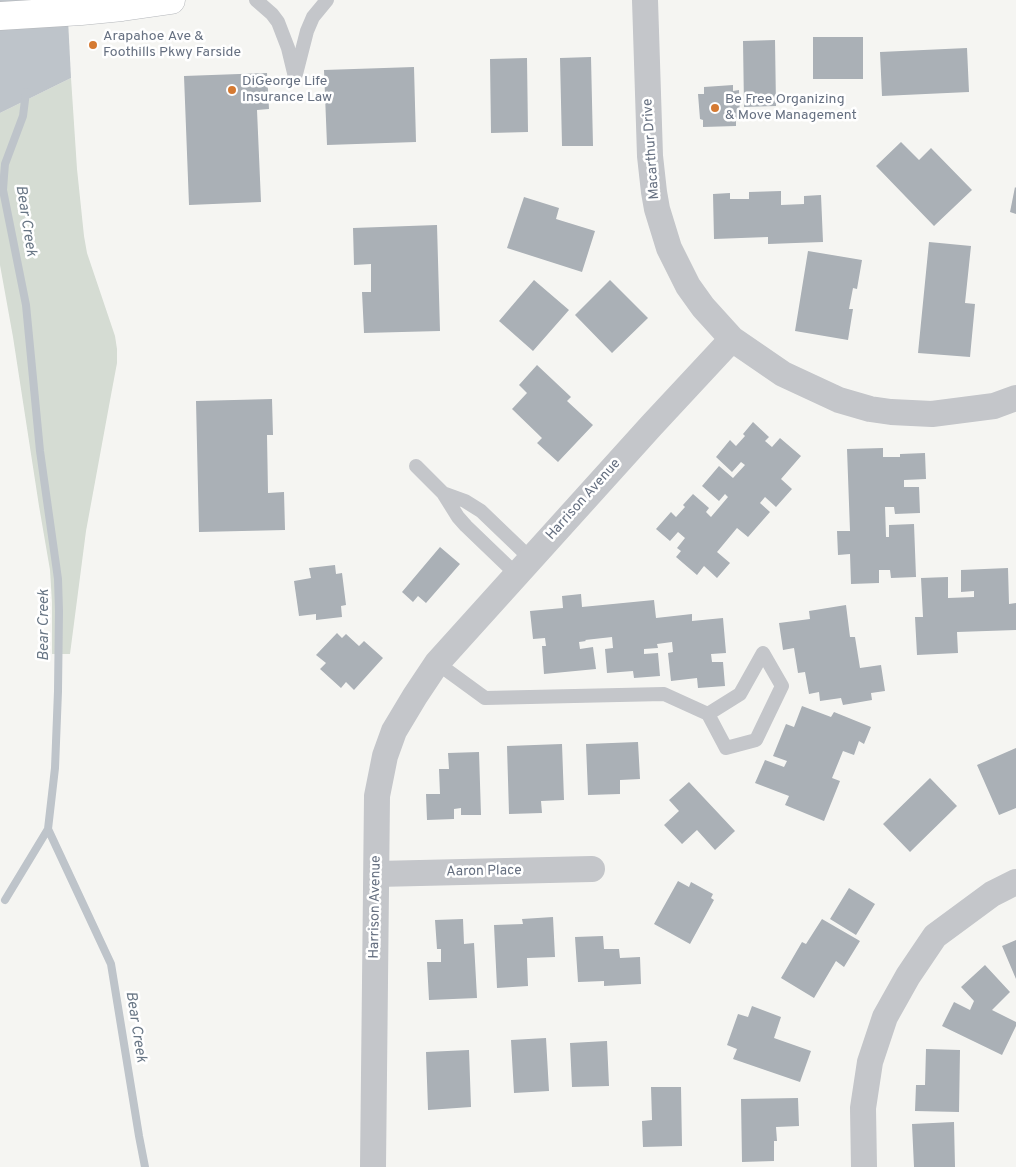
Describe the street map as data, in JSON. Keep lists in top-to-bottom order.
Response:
{
  "streets": {
    "street": ["Macarthur Drive", "Harrison Avenue", "Aaron Place"]
  },
  "crossings": [
    ["Macarthur Drive", "Harrison Avenue"],
    ["Harrison Avenue", "Aaron Place"]
  ],
  "water": ["Bear Creek"],
  "places": ["Arapahoe Ave & Foothills Pkwy Farside", "DiGeorge Life Insurance Law", "Be Free Organizing & Move Management"]
}
